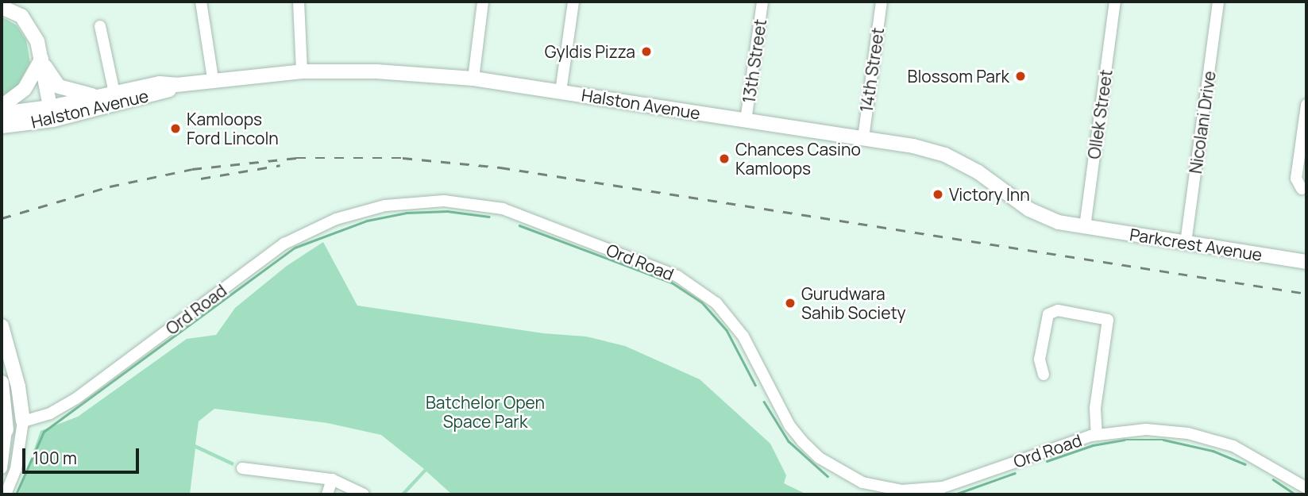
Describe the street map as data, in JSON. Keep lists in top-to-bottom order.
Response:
{
  "streets": {
    "main road": ["Halston Avenue", "Parkcrest Avenue"],
    "street": [
      "13th Street",
      "14th Street",
      "Ollek Street",
      "Nicolani Drive",
      "Ord Road"
    ]
  },
  "crossings": [
    ["13th Street", "Halston Avenue"],
    ["14th Street", "Halston Avenue"],
    ["Halston Avenue", "Ollek Street"],
    ["Halston Avenue", "Parkcrest Avenue"],
    ["Ollek Street", "Parkcrest Avenue"],
    ["Nicolani Drive", "Parkcrest Avenue"]
  ],
  "parks": ["Batchelor Open Space Park"],
  "places": [
    "Gyldis Pizza",
    "Blossom Park",
    "Kamloops Ford Lincoln",
    "Chances Casino Kamloops",
    "Victory Inn",
    "Gurudwara Sahib Society"
  ],
  "scale_bar": "100 m"
}
